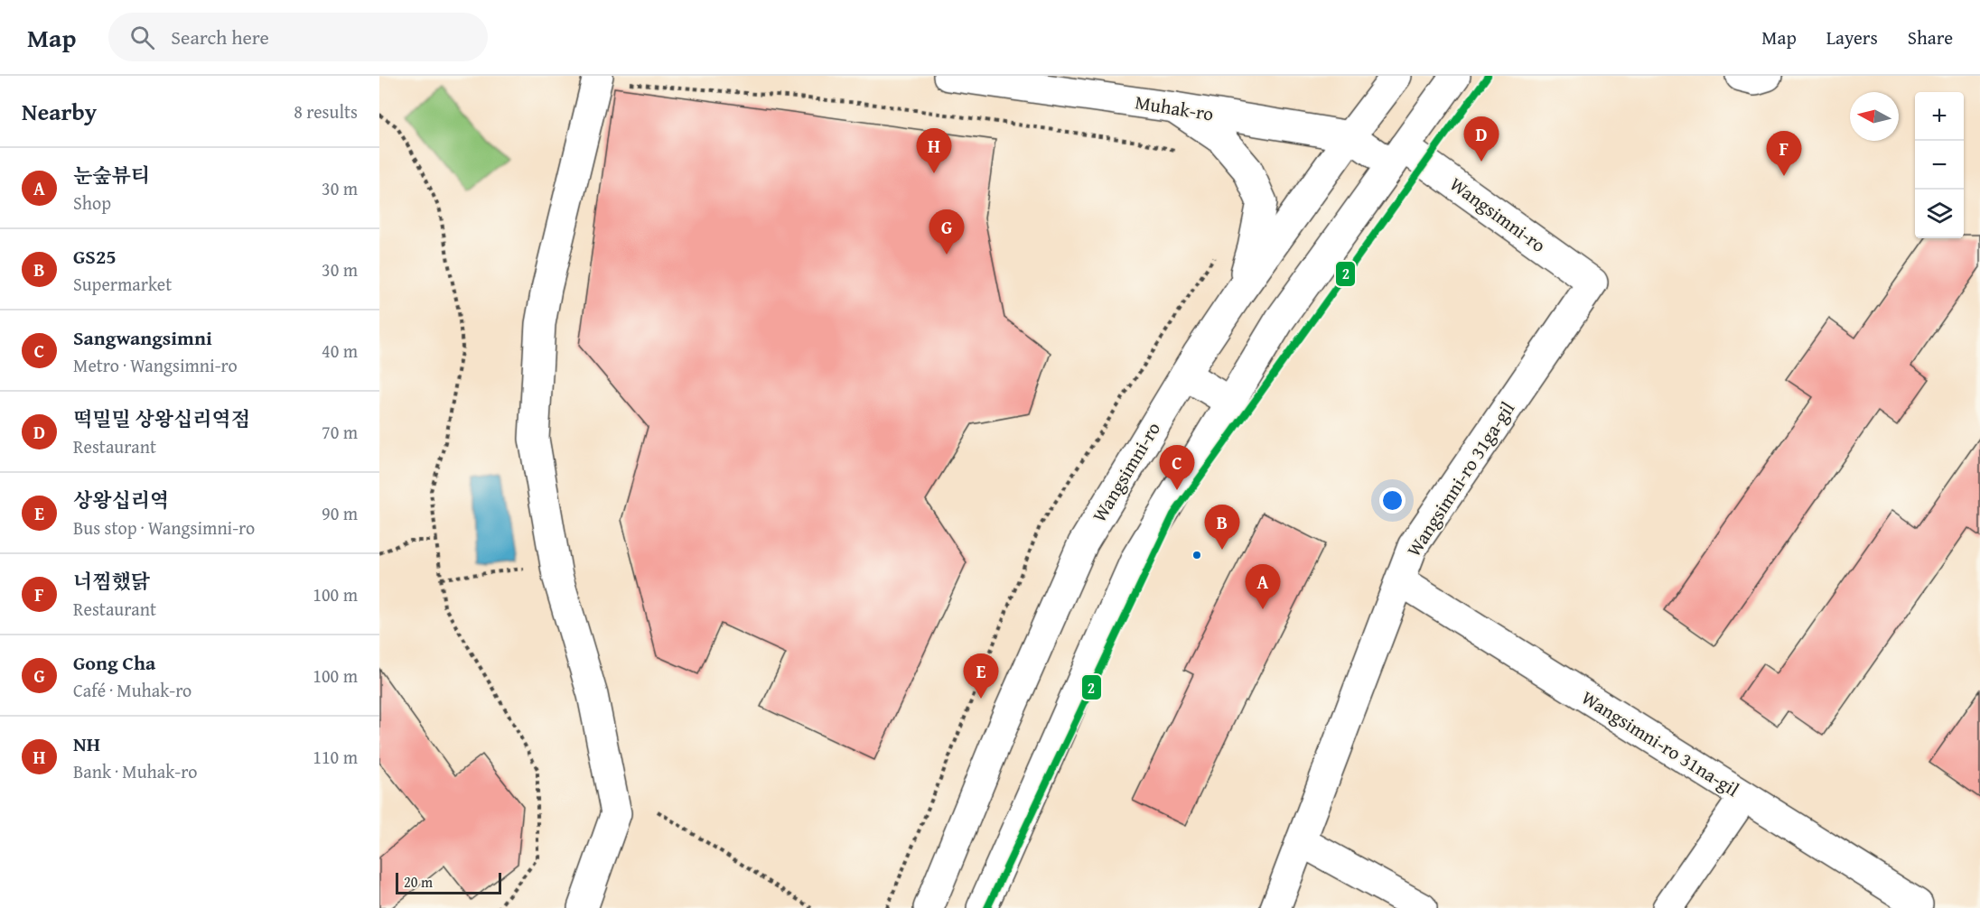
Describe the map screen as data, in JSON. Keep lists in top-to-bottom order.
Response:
{
  "streets": {
    "street": [
      "Muhak-ro",
      "Wangsimni-ro",
      "Wangsimni-ro 31ga-gil",
      "Wangsimni-ro 31na-gil"
    ]
  },
  "crossings": [
    ["Muhak-ro", "Wangsimni-ro"],
    ["Wangsimni-ro", "Wangsimni-ro 31ga-gil"],
    ["Wangsimni-ro 31ga-gil", "Wangsimni-ro 31na-gil"]
  ],
  "lines": ["transit line 2"],
  "scale_bar": "20 m",
  "north": "left",
  "page": {
    "header": "Map",
    "search": "Search here",
    "nav": ["Map", "Layers", "Share"],
    "heading": ["Nearby", "8 results"],
    "map_buttons": ["+", "−"],
    "pins": [
      "D",
      "H",
      "F",
      "G",
      "C",
      "B",
      "A",
      "E"
    ],
    "list": [
      {
        "mark": "A",
        "name": "눈숲뷰티",
        "note": "Shop",
        "value": "30 m"
      },
      {
        "mark": "B",
        "name": "GS25",
        "note": "Supermarket",
        "value": "30 m"
      },
      {
        "mark": "C",
        "name": "Sangwangsimni",
        "note": "Metro · Wangsimni-ro",
        "value": "40 m"
      },
      {
        "mark": "D",
        "name": "떡밀밀 상왕십리역점",
        "note": "Restaurant",
        "value": "70 m"
      },
      {
        "mark": "E",
        "name": "상왕십리역",
        "note": "Bus stop · Wangsimni-ro",
        "value": "90 m"
      },
      {
        "mark": "F",
        "name": "너찜했닭",
        "note": "Restaurant",
        "value": "100 m"
      },
      {
        "mark": "G",
        "name": "Gong Cha",
        "note": "Café · Muhak-ro",
        "value": "100 m"
      },
      {
        "mark": "H",
        "name": "NH",
        "note": "Bank · Muhak-ro",
        "value": "110 m"
      }
    ],
    "scale": "20 m"
  }
}
